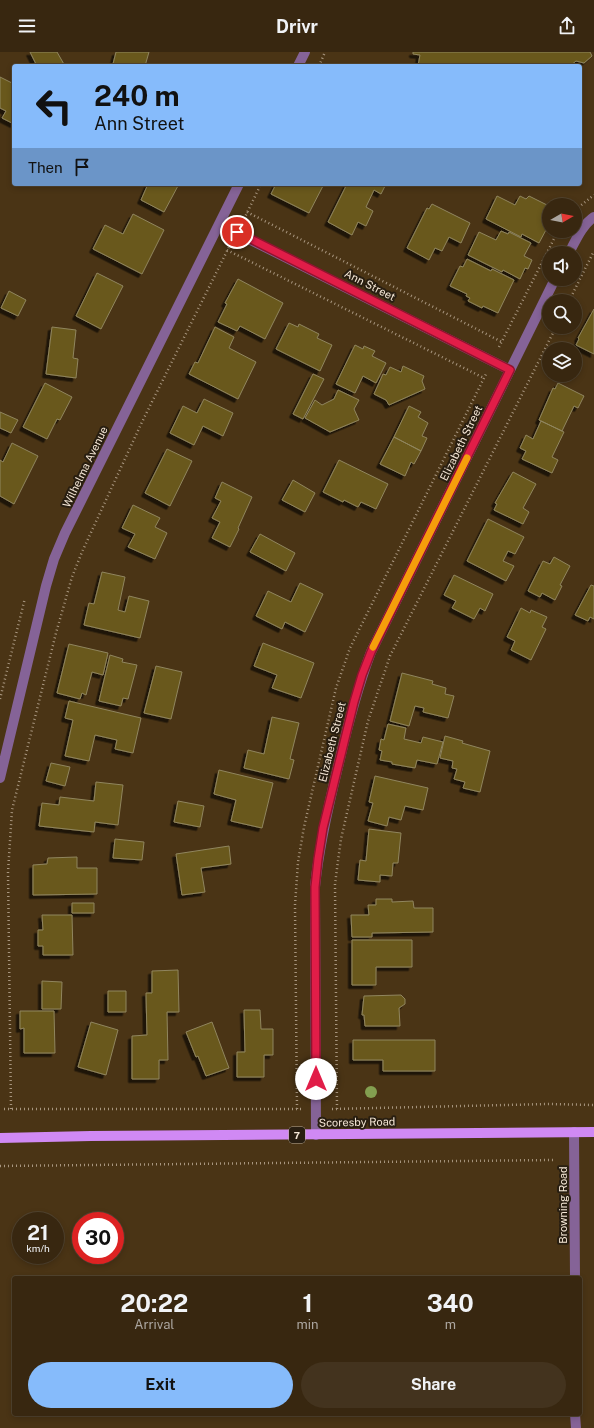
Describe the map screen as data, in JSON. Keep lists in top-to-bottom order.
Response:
{
  "streets": {
    "main road": ["Scoresby Road", "7"],
    "street": [
      "Ann Street",
      "Elizabeth Street",
      "Wilhelma Avenue",
      "Browning Road"
    ]
  },
  "crossings": [
    ["Ann Street", "Elizabeth Street"],
    ["Ann Street", "Wilhelma Avenue"],
    ["Elizabeth Street", "Scoresby Road"],
    ["Scoresby Road", "Browning Road"]
  ],
  "north": "right",
  "page": {
    "header": "Drivr",
    "turn": ["240 m", "Ann Street"],
    "then": "Then",
    "speed": "21 km/h",
    "limit": "30",
    "eta": [
      "20:22",
      "Arrival",
      "1",
      "min",
      "340",
      "m"
    ],
    "buttons": ["Exit", "Share"]
  }
}
